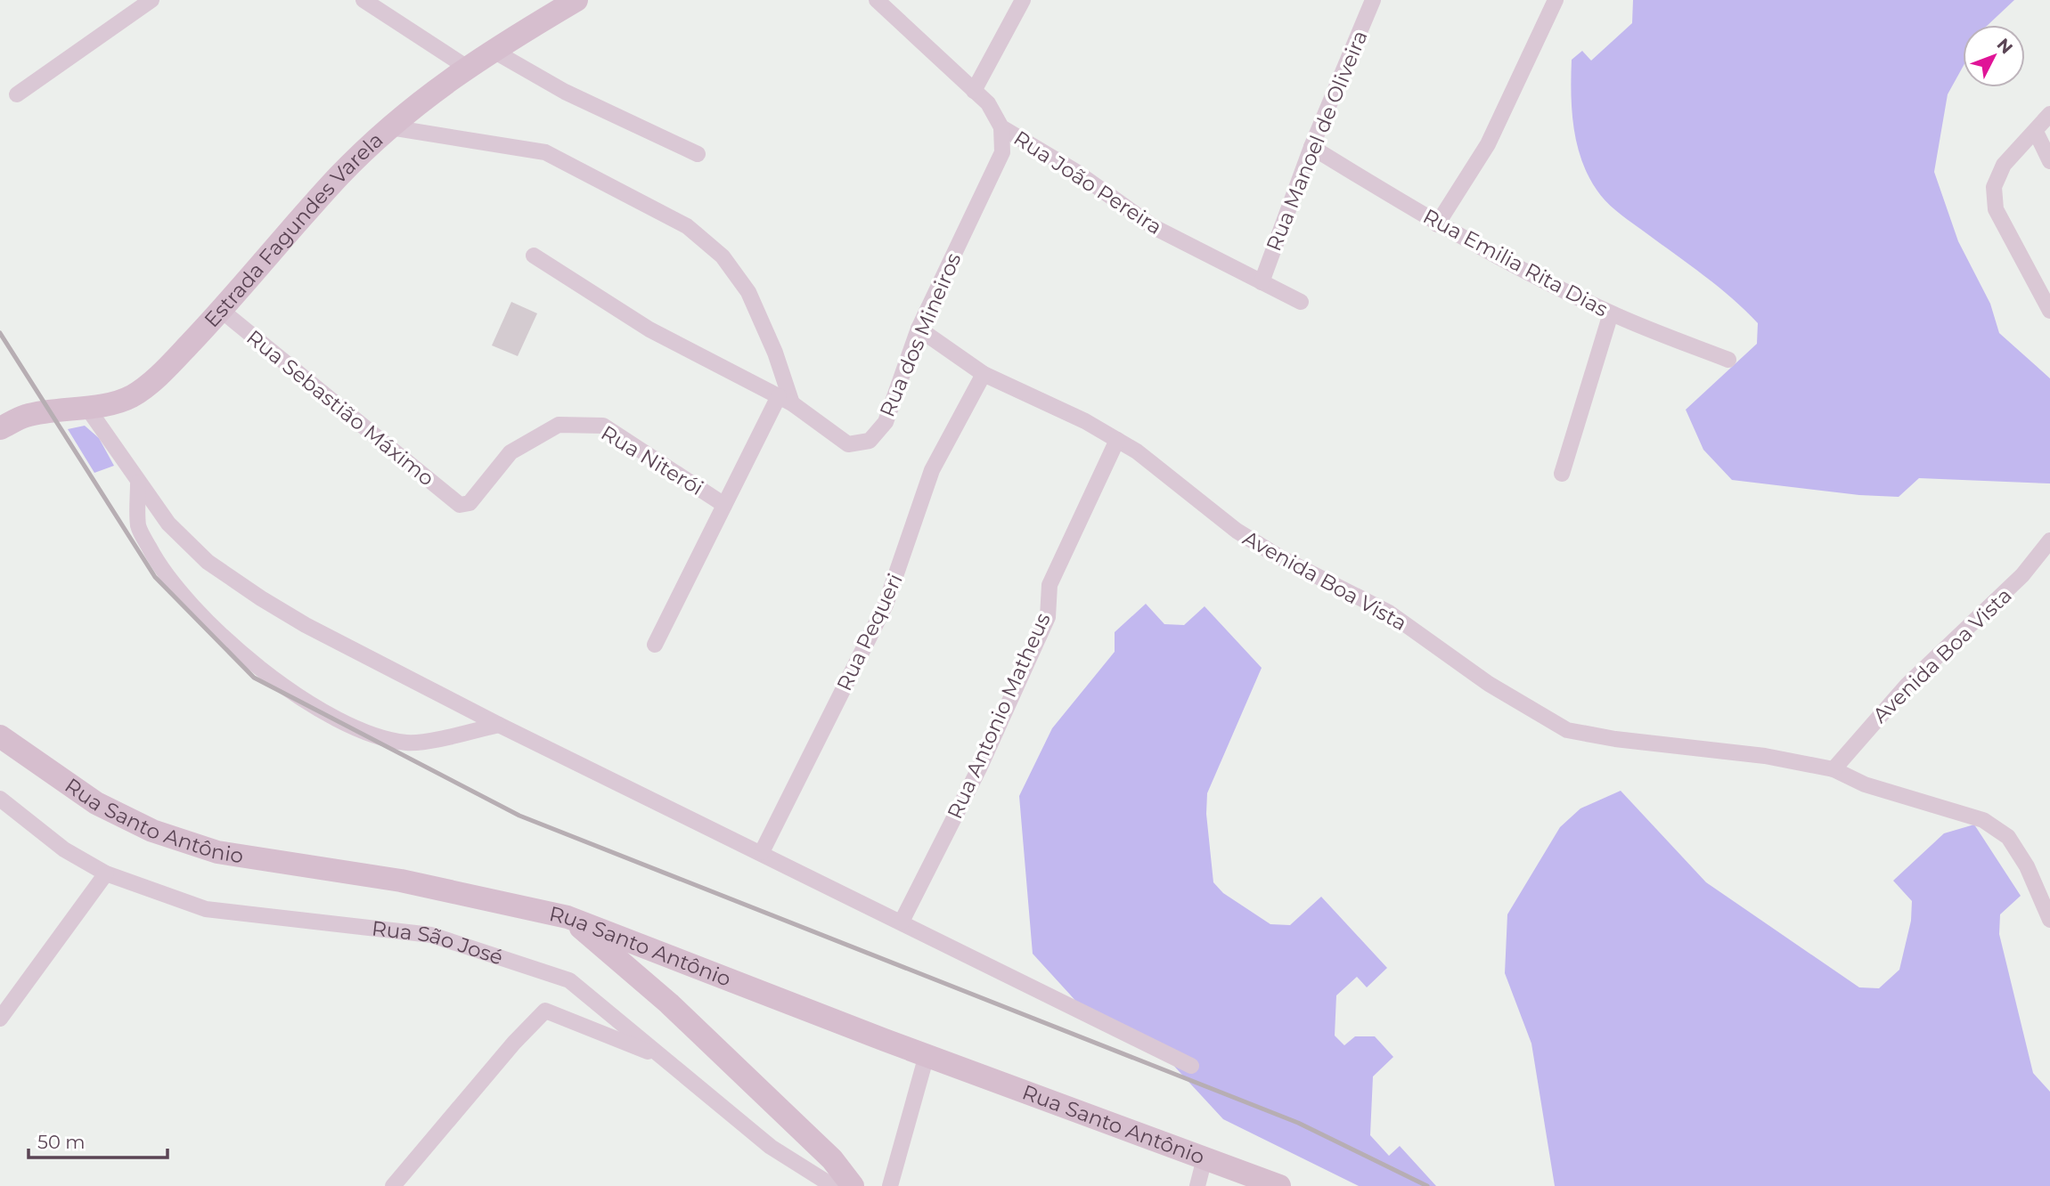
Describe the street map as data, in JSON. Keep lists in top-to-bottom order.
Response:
{
  "streets": {
    "main road": ["Estrada Fagundes Varela", "Rua Santo Antônio"],
    "street": [
      "Rua Manoel de Oliveira",
      "Rua João Pereira",
      "Rua Emilia Rita Dias",
      "Rua dos Mineiros",
      "Rua Sebastião Máximo",
      "Rua Niterói",
      "Avenida Boa Vista",
      "Rua Pequeri",
      "Rua Antonio Matheus",
      "Rua São José"
    ]
  },
  "crossings": [
    ["Rua Manoel de Oliveira", "Rua João Pereira"],
    ["Rua Manoel de Oliveira", "Rua Emilia Rita Dias"],
    ["Rua João Pereira", "Rua dos Mineiros"],
    ["Estrada Fagundes Varela", "Rua Sebastião Máximo"],
    ["Rua dos Mineiros", "Rua Niterói"],
    ["Rua dos Mineiros", "Avenida Boa Vista"],
    ["Rua Sebastião Máximo", "Rua Niterói"],
    ["Avenida Boa Vista", "Rua Pequeri"],
    ["Avenida Boa Vista", "Rua Antonio Matheus"]
  ],
  "scale_bar": "50 m",
  "north": "top right"
}
